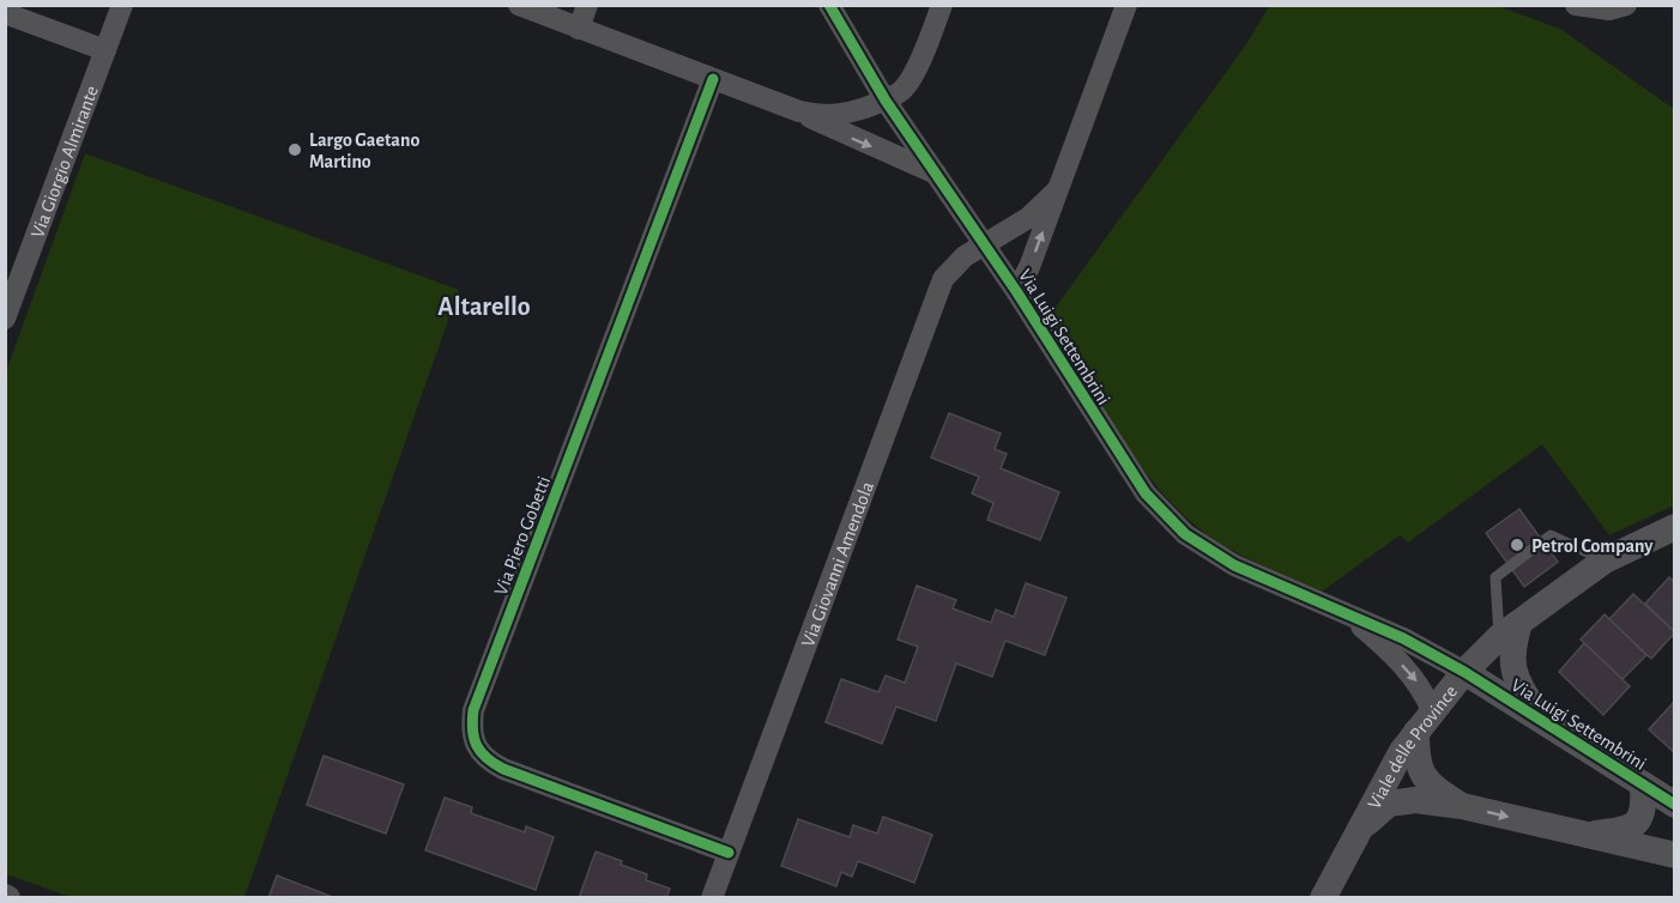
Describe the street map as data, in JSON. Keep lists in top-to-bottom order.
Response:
{
  "streets": {
    "street": [
      "Via Giorgio Almirante",
      "Via Luigi Settembrini",
      "Via Piero Gobetti",
      "Via Giovanni Amendola",
      "Viale delle Province"
    ]
  },
  "crossings": [
    ["Via Luigi Settembrini", "Via Giovanni Amendola"],
    ["Via Luigi Settembrini", "Viale delle Province"],
    ["Via Piero Gobetti", "Via Giovanni Amendola"]
  ],
  "districts": ["Altarello"],
  "places": ["Largo Gaetano Martino", "Petrol Company"]
}
